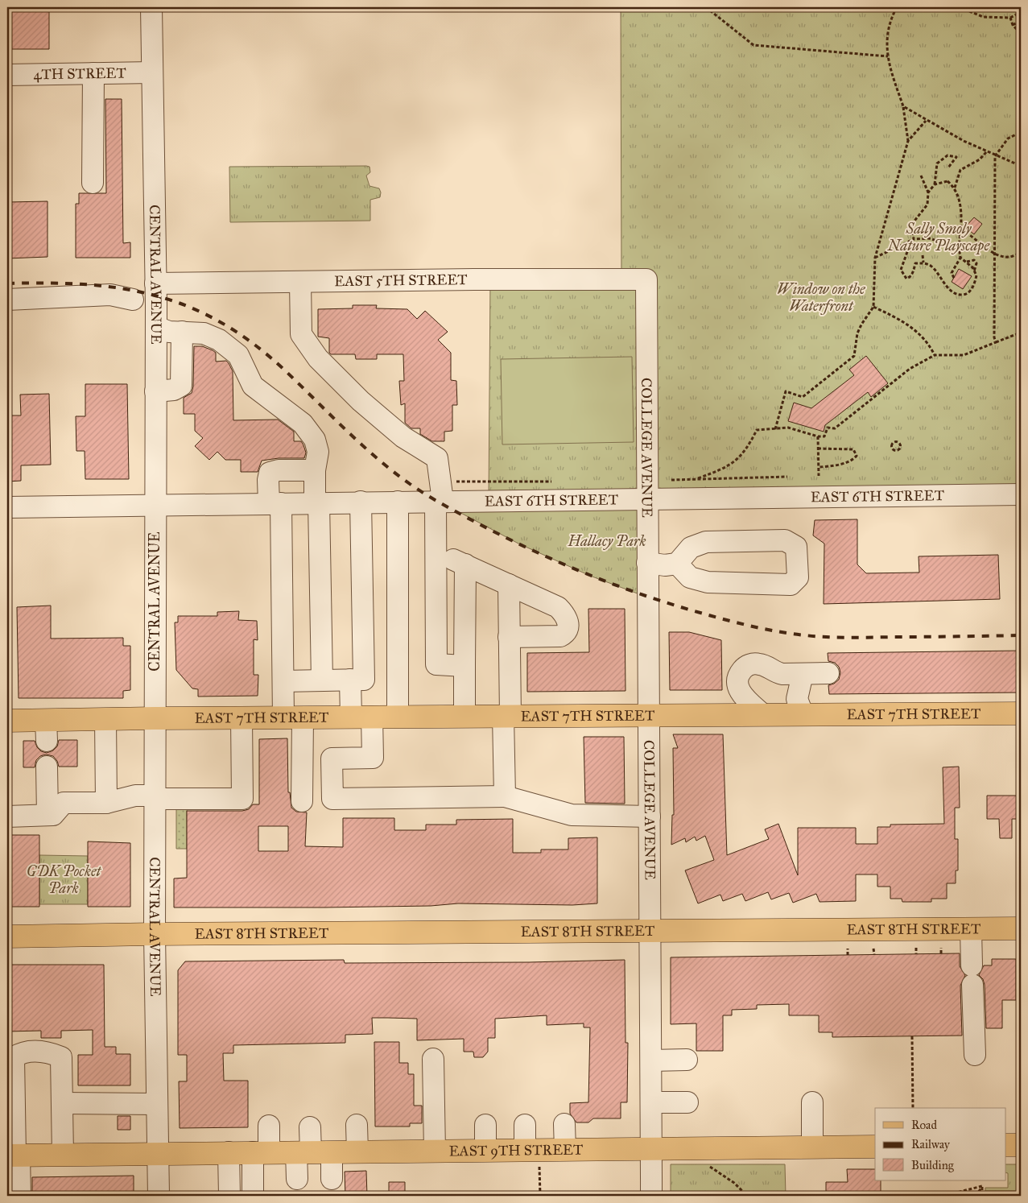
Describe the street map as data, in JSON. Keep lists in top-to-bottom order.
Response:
{
  "streets": {
    "main road": ["EAST 7TH STREET", "EAST 8TH STREET", "EAST 9TH STREET"],
    "street": [
      "4TH STREET",
      "CENTRAL AVENUE",
      "EAST 5TH STREET",
      "COLLEGE AVENUE",
      "EAST 6TH STREET"
    ]
  },
  "crossings": [
    ["4TH STREET", "CENTRAL AVENUE"],
    ["CENTRAL AVENUE", "EAST 5TH STREET"],
    ["CENTRAL AVENUE", "EAST 6TH STREET"],
    ["CENTRAL AVENUE", "EAST 7TH STREET"],
    ["CENTRAL AVENUE", "EAST 8TH STREET"],
    ["CENTRAL AVENUE", "EAST 9TH STREET"],
    ["EAST 5TH STREET", "COLLEGE AVENUE"],
    ["COLLEGE AVENUE", "EAST 6TH STREET"],
    ["COLLEGE AVENUE", "EAST 7TH STREET"],
    ["COLLEGE AVENUE", "EAST 8TH STREET"],
    ["COLLEGE AVENUE", "EAST 9TH STREET"]
  ],
  "parks": [
    "Sally Smoly Nature Playscape",
    "Window on the Waterfront",
    "Hallacy Park",
    "GDK Pocket Park"
  ],
  "legend": ["Road", "Railway", "Building"]
}
